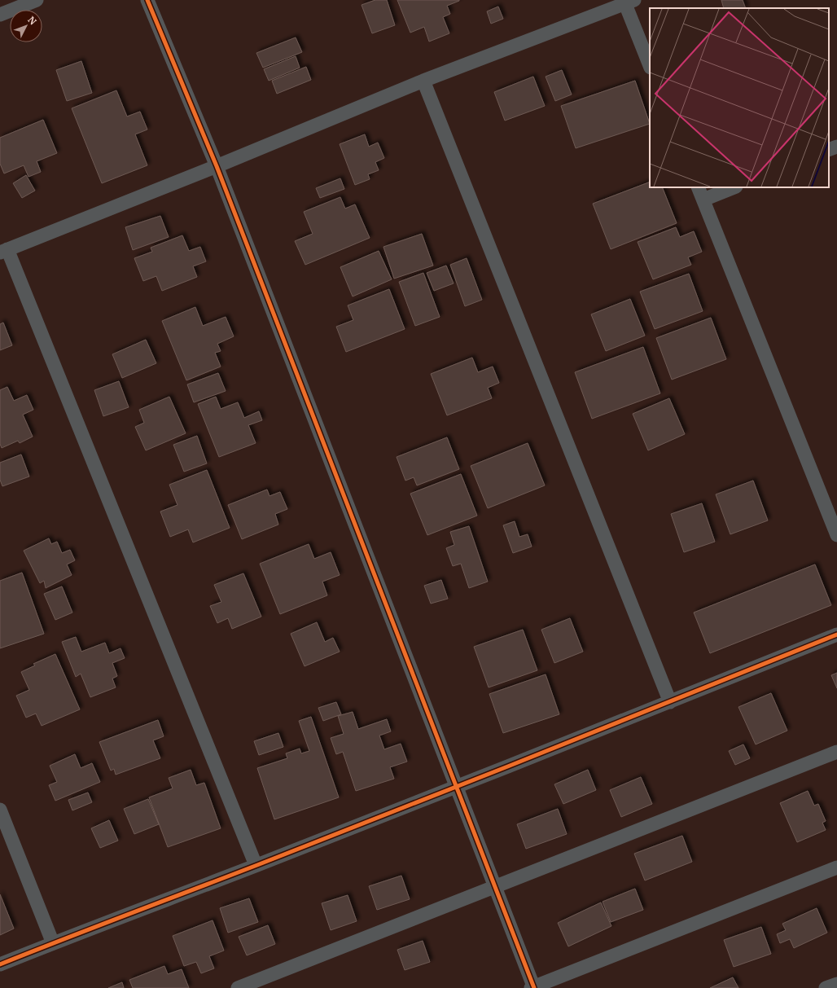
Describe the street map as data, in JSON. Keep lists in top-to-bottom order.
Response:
{
  "north": "top right"
}
